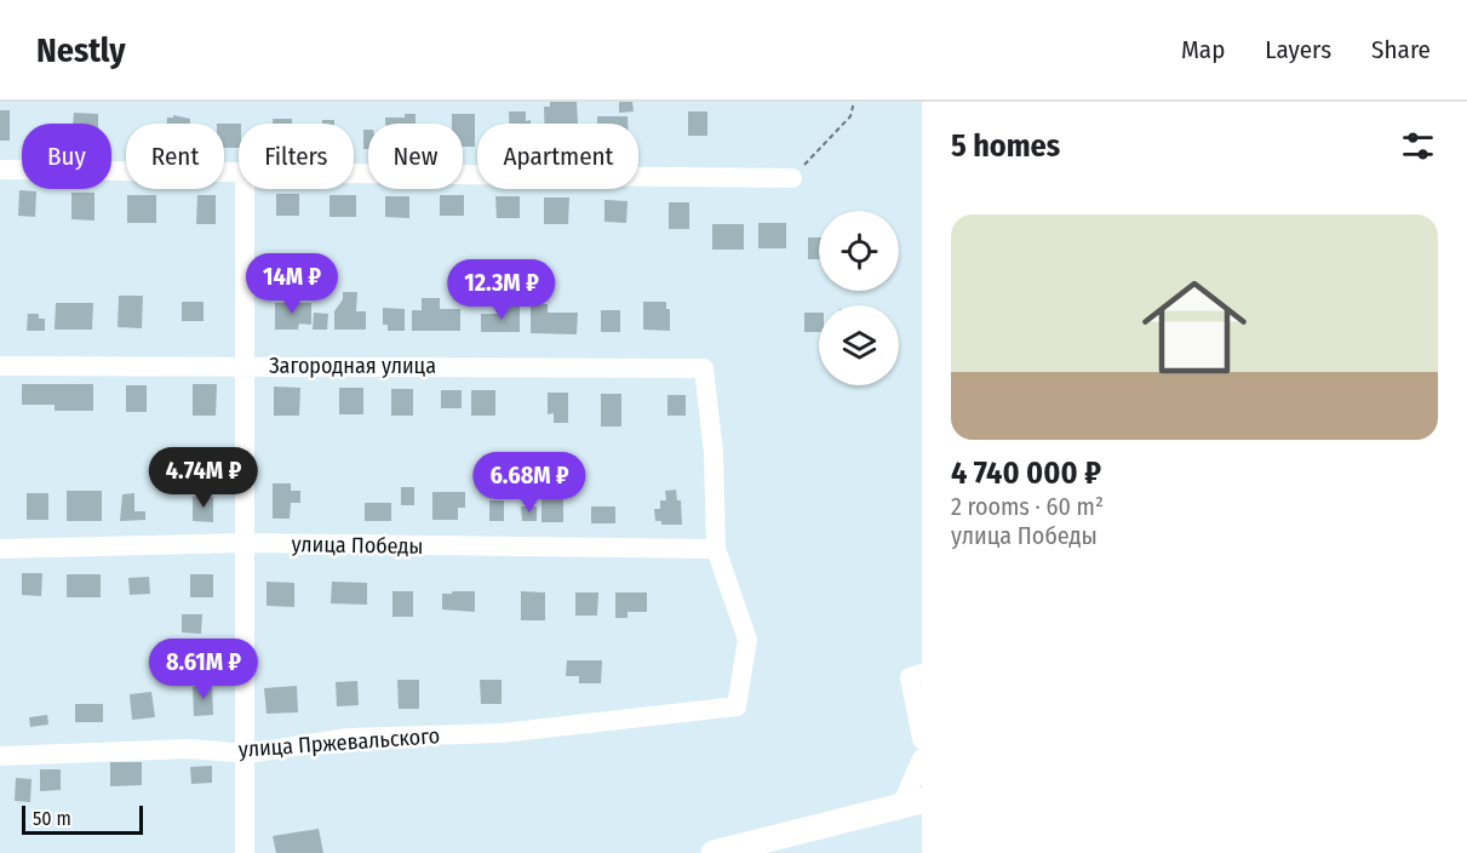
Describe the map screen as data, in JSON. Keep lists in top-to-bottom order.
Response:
{
  "streets": {
    "street": ["Загородная улица", "улица Победы", "улица Пржевальского"]
  },
  "crossings": [
    ["Загородная улица", "улица Победы"],
    ["Загородная улица", "улица Пржевальского"],
    ["улица Победы", "улица Пржевальского"]
  ],
  "scale_bar": "50 m",
  "page": {
    "header": "Nestly",
    "nav": ["Map", "Layers", "Share"],
    "heading": "5 homes",
    "chip": [
      "Buy",
      "Rent",
      "Filters",
      "New",
      "Apartment"
    ],
    "list": [
      {
        "name": "4 740 000 ₽",
        "note": "2 rooms · 60 m² · улица Победы"
      }
    ],
    "price": [
      "14M ₽",
      "12.3M ₽",
      "4.74M ₽",
      "6.68M ₽",
      "8.61M ₽"
    ],
    "scale": "50 m"
  }
}
